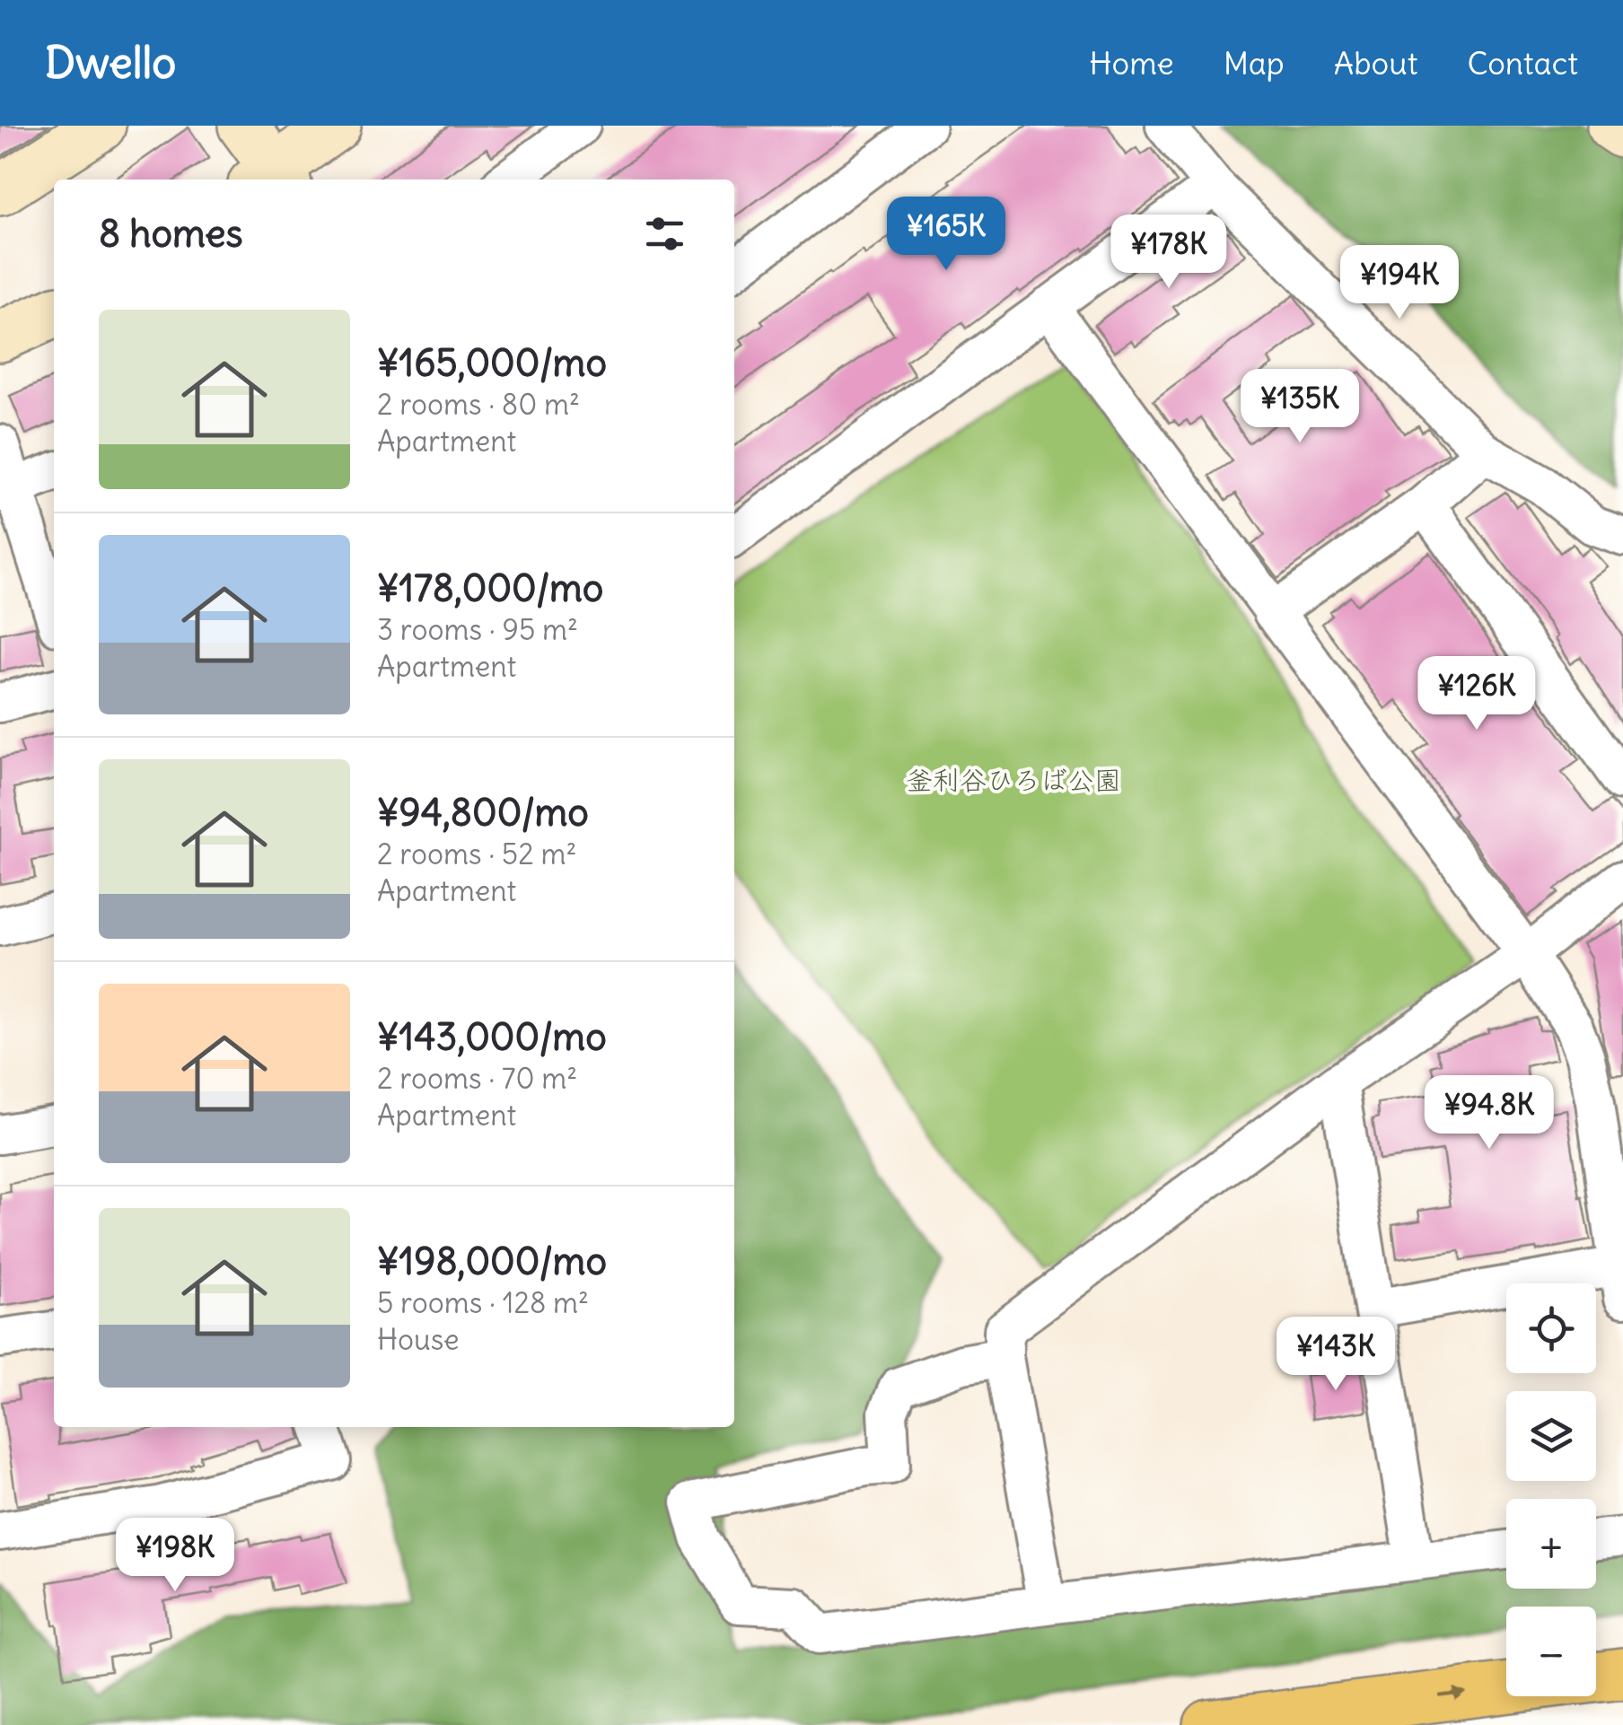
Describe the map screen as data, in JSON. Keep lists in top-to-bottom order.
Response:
{
  "parks": ["釜利谷ひろば公園"],
  "page": {
    "header": "Dwello",
    "nav": [
      "Home",
      "Map",
      "About",
      "Contact"
    ],
    "heading": "8 homes",
    "price": [
      "¥165K",
      "¥178K",
      "¥194K",
      "¥135K",
      "¥126K",
      "¥94.8K",
      "¥143K",
      "¥198K"
    ],
    "list": [
      {
        "name": "¥165,000/mo",
        "note": "2 rooms · 80 m² · Apartment"
      },
      {
        "name": "¥178,000/mo",
        "note": "3 rooms · 95 m² · Apartment"
      },
      {
        "name": "¥94,800/mo",
        "note": "2 rooms · 52 m² · Apartment"
      },
      {
        "name": "¥143,000/mo",
        "note": "2 rooms · 70 m² · Apartment"
      },
      {
        "name": "¥198,000/mo",
        "note": "5 rooms · 128 m² · House"
      }
    ],
    "map_buttons": ["+", "−"]
  }
}
